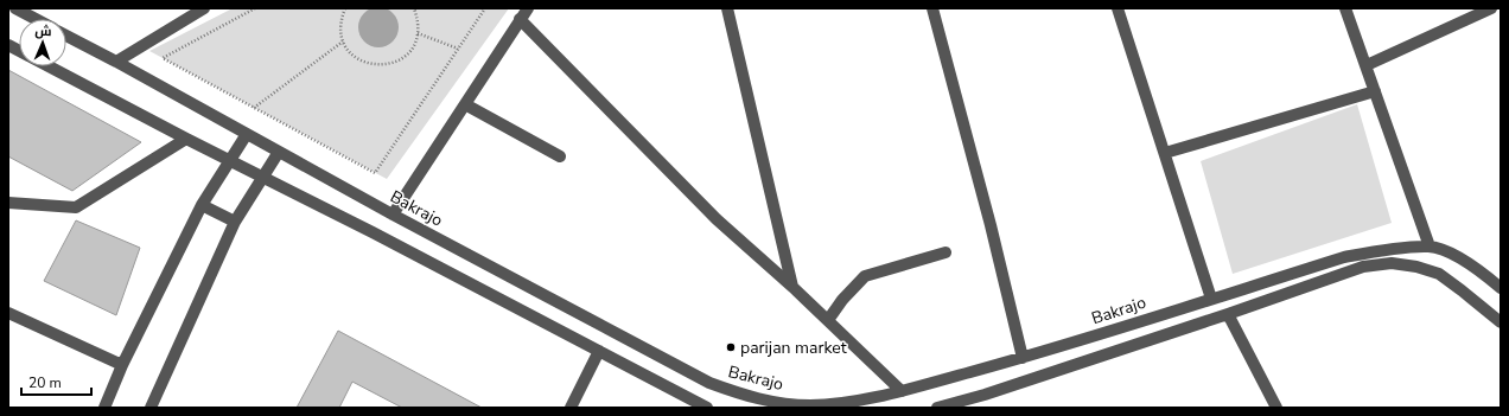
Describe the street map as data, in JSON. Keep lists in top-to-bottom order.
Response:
{
  "streets": {
    "street": ["Bakrajo"]
  },
  "places": ["parijan market"],
  "scale_bar": "20 m",
  "north": "top"
}
